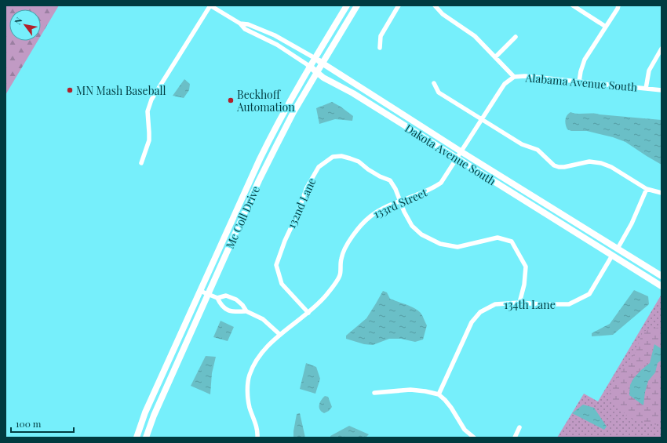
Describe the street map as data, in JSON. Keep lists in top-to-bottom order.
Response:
{
  "streets": {
    "main road": ["Dakota Avenue South", "Mc Coll Drive"],
    "street": [
      "Alabama Avenue South",
      "132nd Lane",
      "133rd Street",
      "134th Lane"
    ]
  },
  "crossings": [
    ["Alabama Avenue South", "133rd Street"],
    ["Dakota Avenue South", "133rd Street"],
    ["Dakota Avenue South", "Mc Coll Drive"],
    ["Dakota Avenue South", "134th Lane"],
    ["132nd Lane", "133rd Street"],
    ["132nd Lane", "134th Lane"]
  ],
  "places": ["MN Mash Baseball", "Beckhoff Automation"],
  "scale_bar": "100 m",
  "north": "top left"
}
